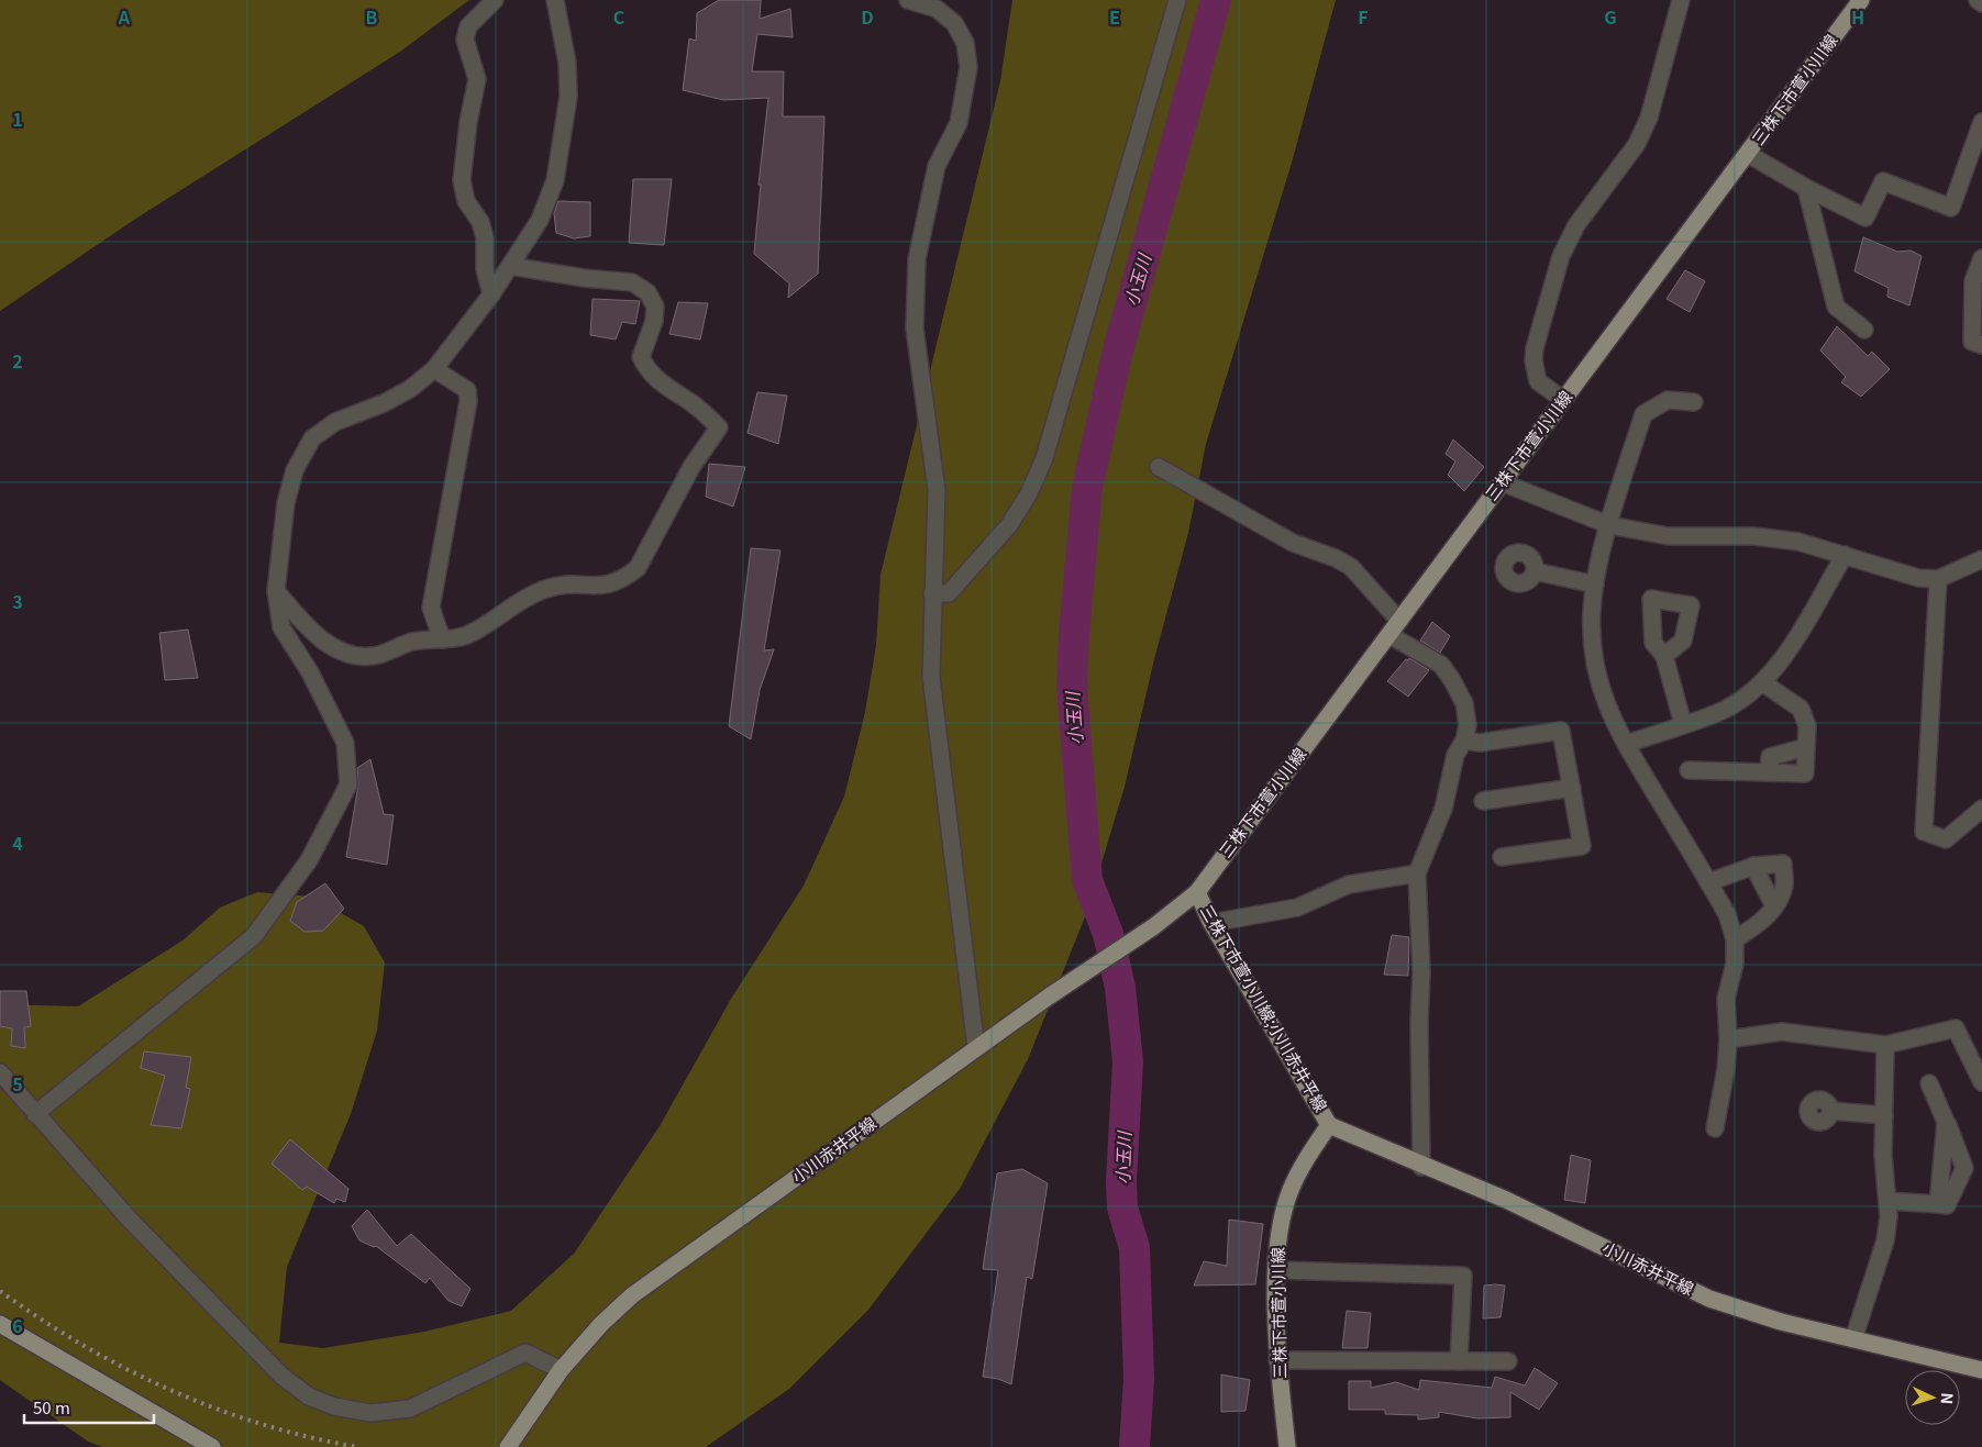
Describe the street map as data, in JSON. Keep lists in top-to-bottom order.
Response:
{
  "streets": {
    "main road": ["三株下市萱小川線", "三株下市萱小川線;小川赤井平線", "小川赤井平線"]
  },
  "crossings": [
    ["三株下市萱小川線", "三株下市萱小川線;小川赤井平線"],
    ["三株下市萱小川線", "小川赤井平線"],
    ["三株下市萱小川線;小川赤井平線", "小川赤井平線"]
  ],
  "water": ["小玉川"],
  "scale_bar": "50 m",
  "north": "right",
  "grid": {
    "columns": [
      "A",
      "B",
      "C",
      "D",
      "E",
      "F",
      "G",
      "H"
    ],
    "rows": [
      "1",
      "2",
      "3",
      "4",
      "5",
      "6"
    ]
  }
}
